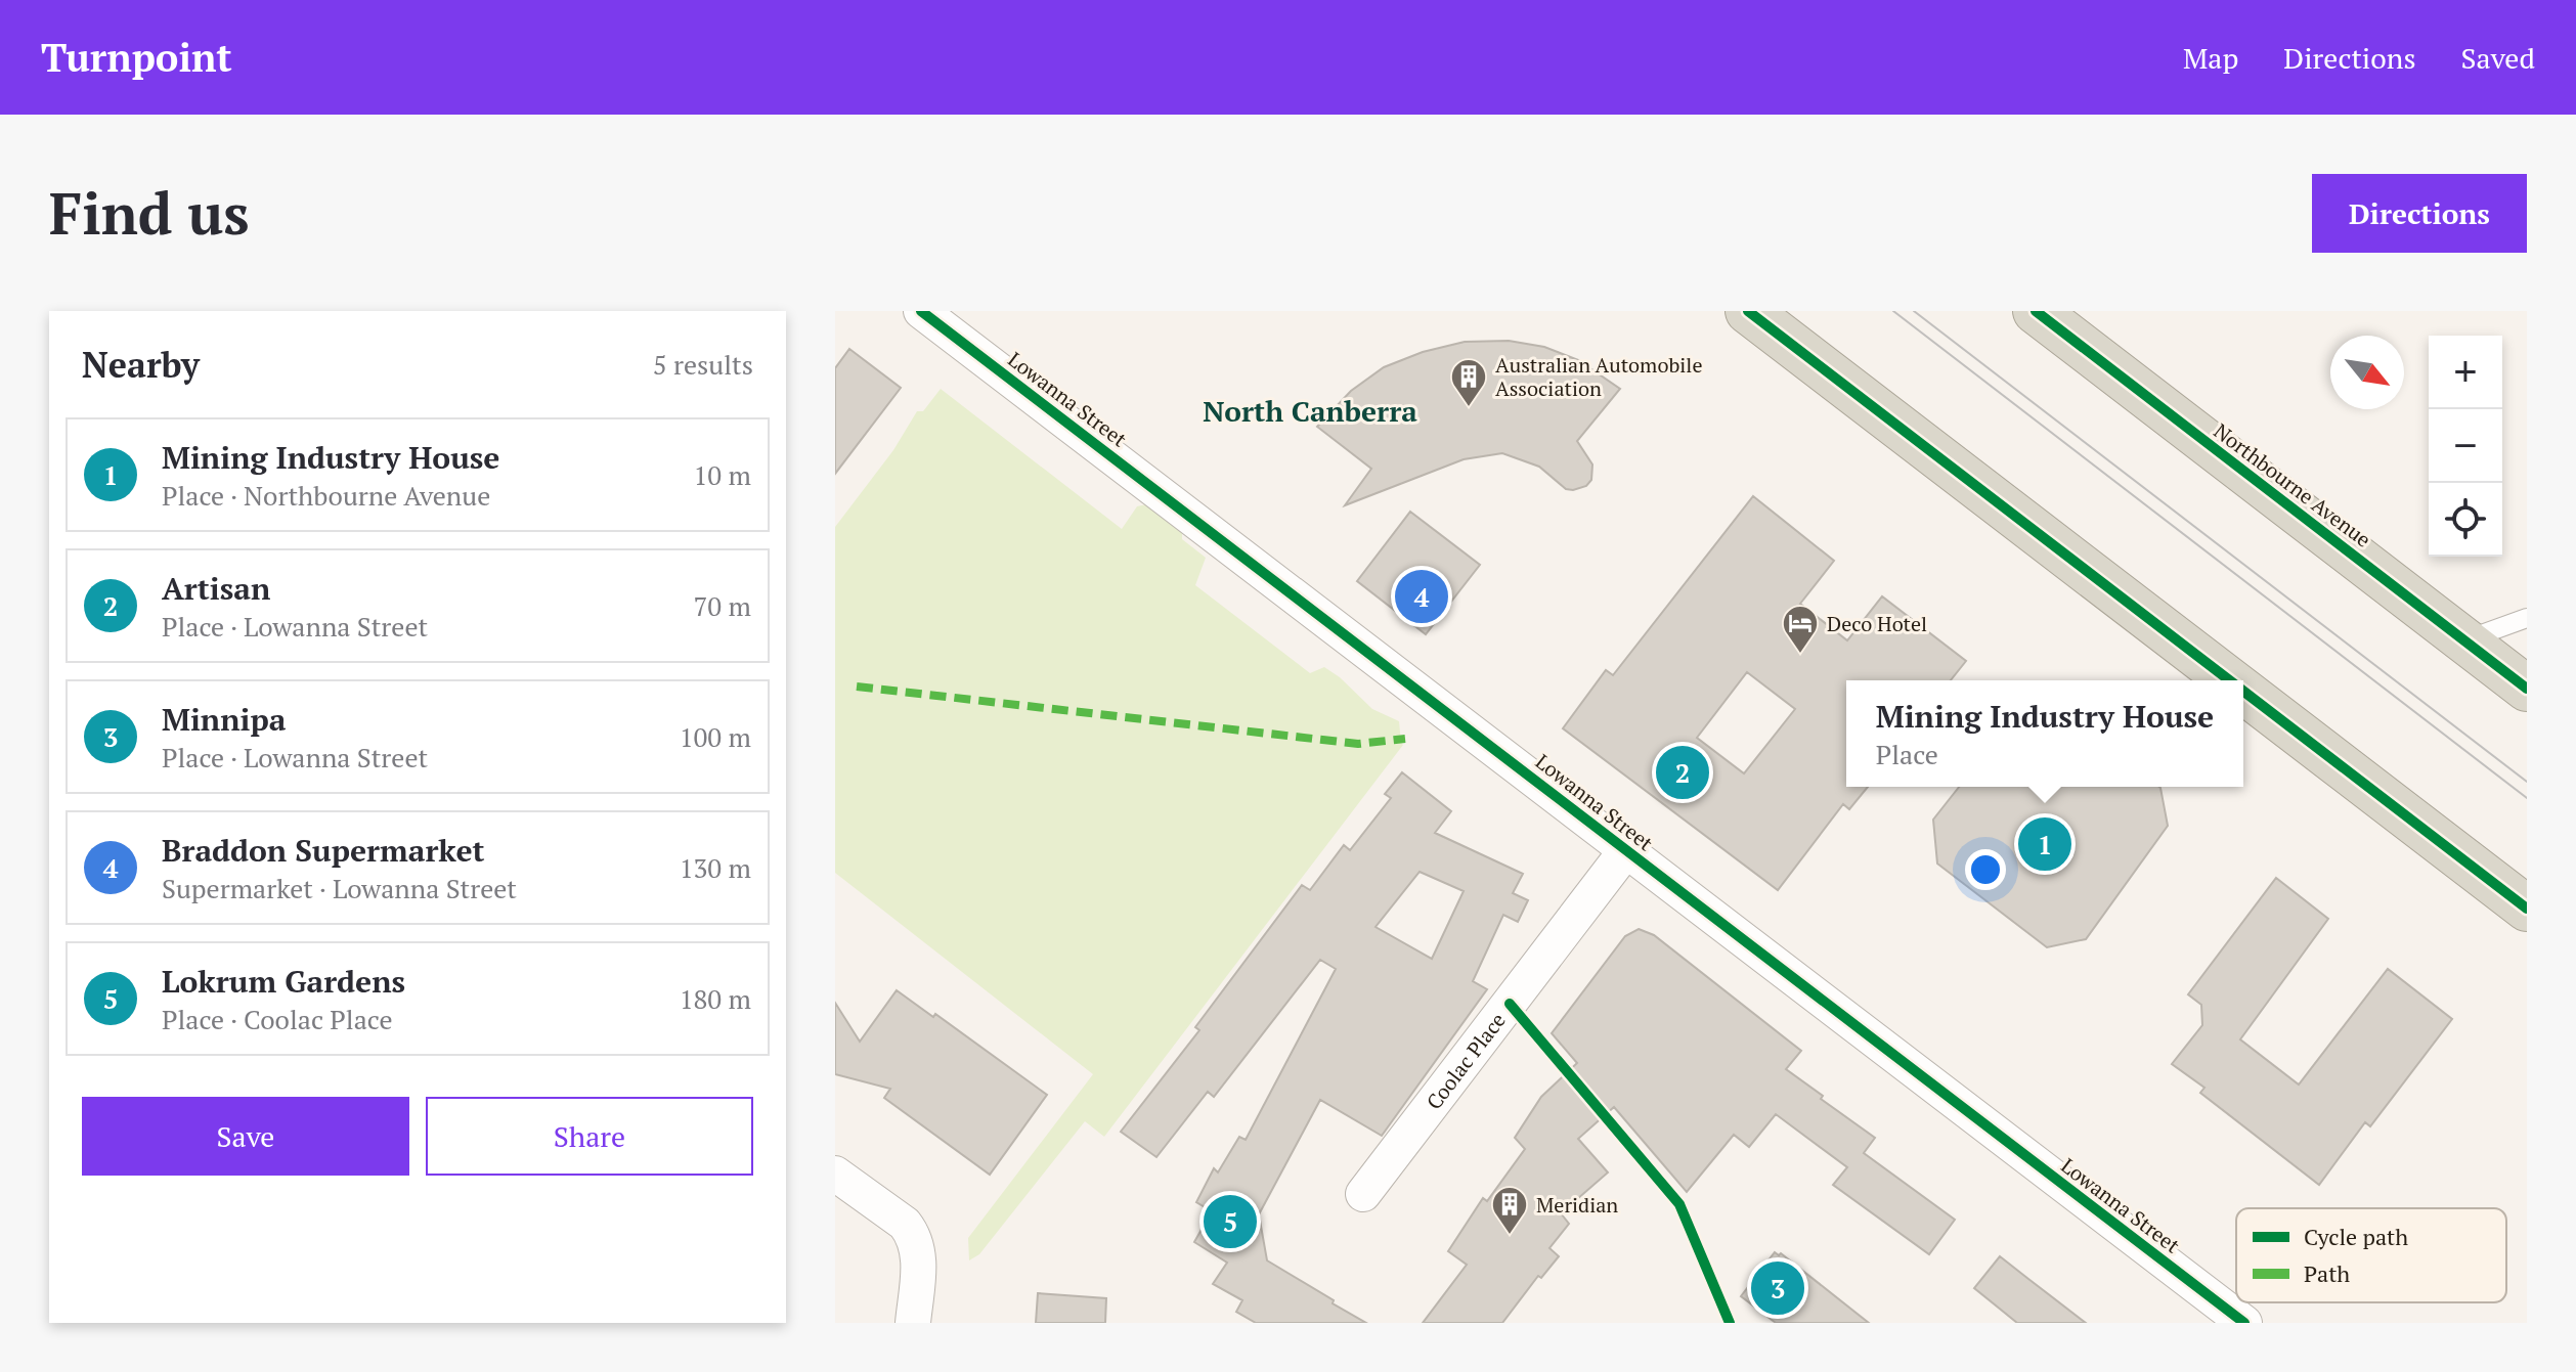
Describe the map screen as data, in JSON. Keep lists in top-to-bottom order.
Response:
{
  "streets": {
    "highway": ["Northbourne Avenue"],
    "street": ["Lowanna Street", "Coolac Place"]
  },
  "crossings": [
    ["Lowanna Street", "Coolac Place"]
  ],
  "districts": ["North Canberra"],
  "places": {
    "building": ["Australian Automobile Association", "Meridian"],
    "hotel": ["Deco Hotel"]
  },
  "legend": ["Cycle path", "Path"],
  "north": "bottom right",
  "page": {
    "header": "Turnpoint",
    "nav": ["Map", "Directions", "Saved"],
    "buttons": [
      "Directions",
      ["Save", "Share"]
    ],
    "title": "Find us",
    "heading": ["Nearby", "5 results"],
    "map_buttons": ["+", "−"],
    "list": [
      {
        "mark": "1",
        "name": "Mining Industry House",
        "note": "Place · Northbourne Avenue",
        "value": "10 m"
      },
      {
        "mark": "2",
        "name": "Artisan",
        "note": "Place · Lowanna Street",
        "value": "70 m"
      },
      {
        "mark": "3",
        "name": "Minnipa",
        "note": "Place · Lowanna Street",
        "value": "100 m"
      },
      {
        "mark": "4",
        "name": "Braddon Supermarket",
        "note": "Supermarket · Lowanna Street",
        "value": "130 m"
      },
      {
        "mark": "5",
        "name": "Lokrum Gardens",
        "note": "Place · Coolac Place",
        "value": "180 m"
      }
    ],
    "pins": [
      "4",
      "2",
      "1",
      "5",
      "3"
    ],
    "popup": ["Mining Industry House", "Place"]
  }
}
